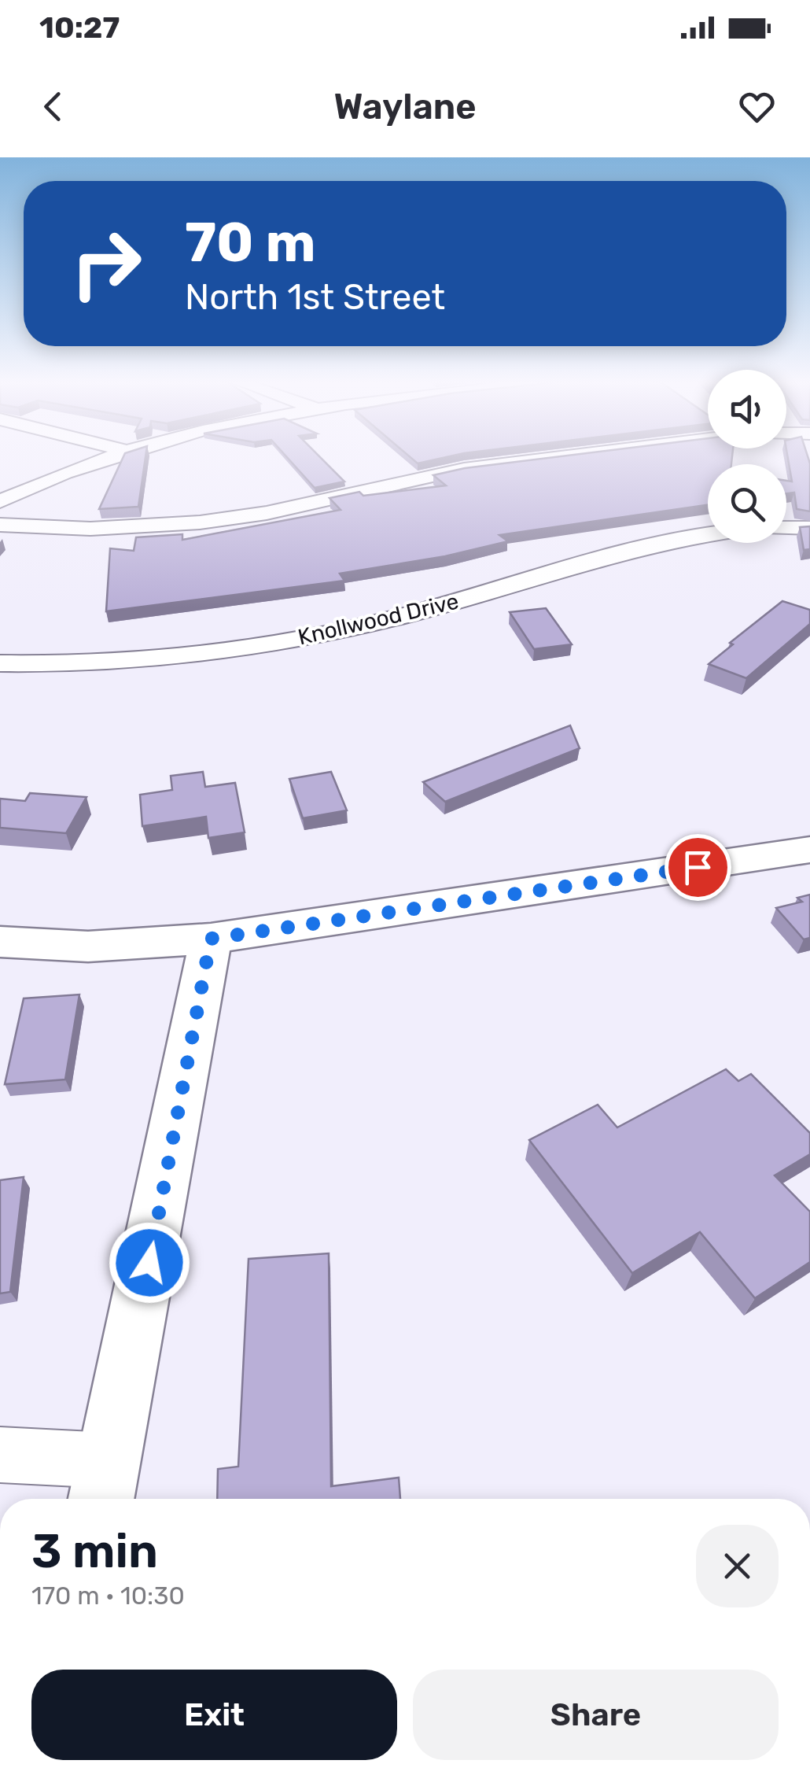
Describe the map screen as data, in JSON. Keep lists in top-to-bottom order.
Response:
{
  "streets": {
    "street": ["Knollwood Drive"]
  },
  "page": {
    "status": "10:27",
    "header": "Waylane",
    "turn": ["70 m", "North 1st Street"],
    "heading": ["3 min", "170 m · 10:30"],
    "buttons": ["Exit", "Share"]
  }
}
